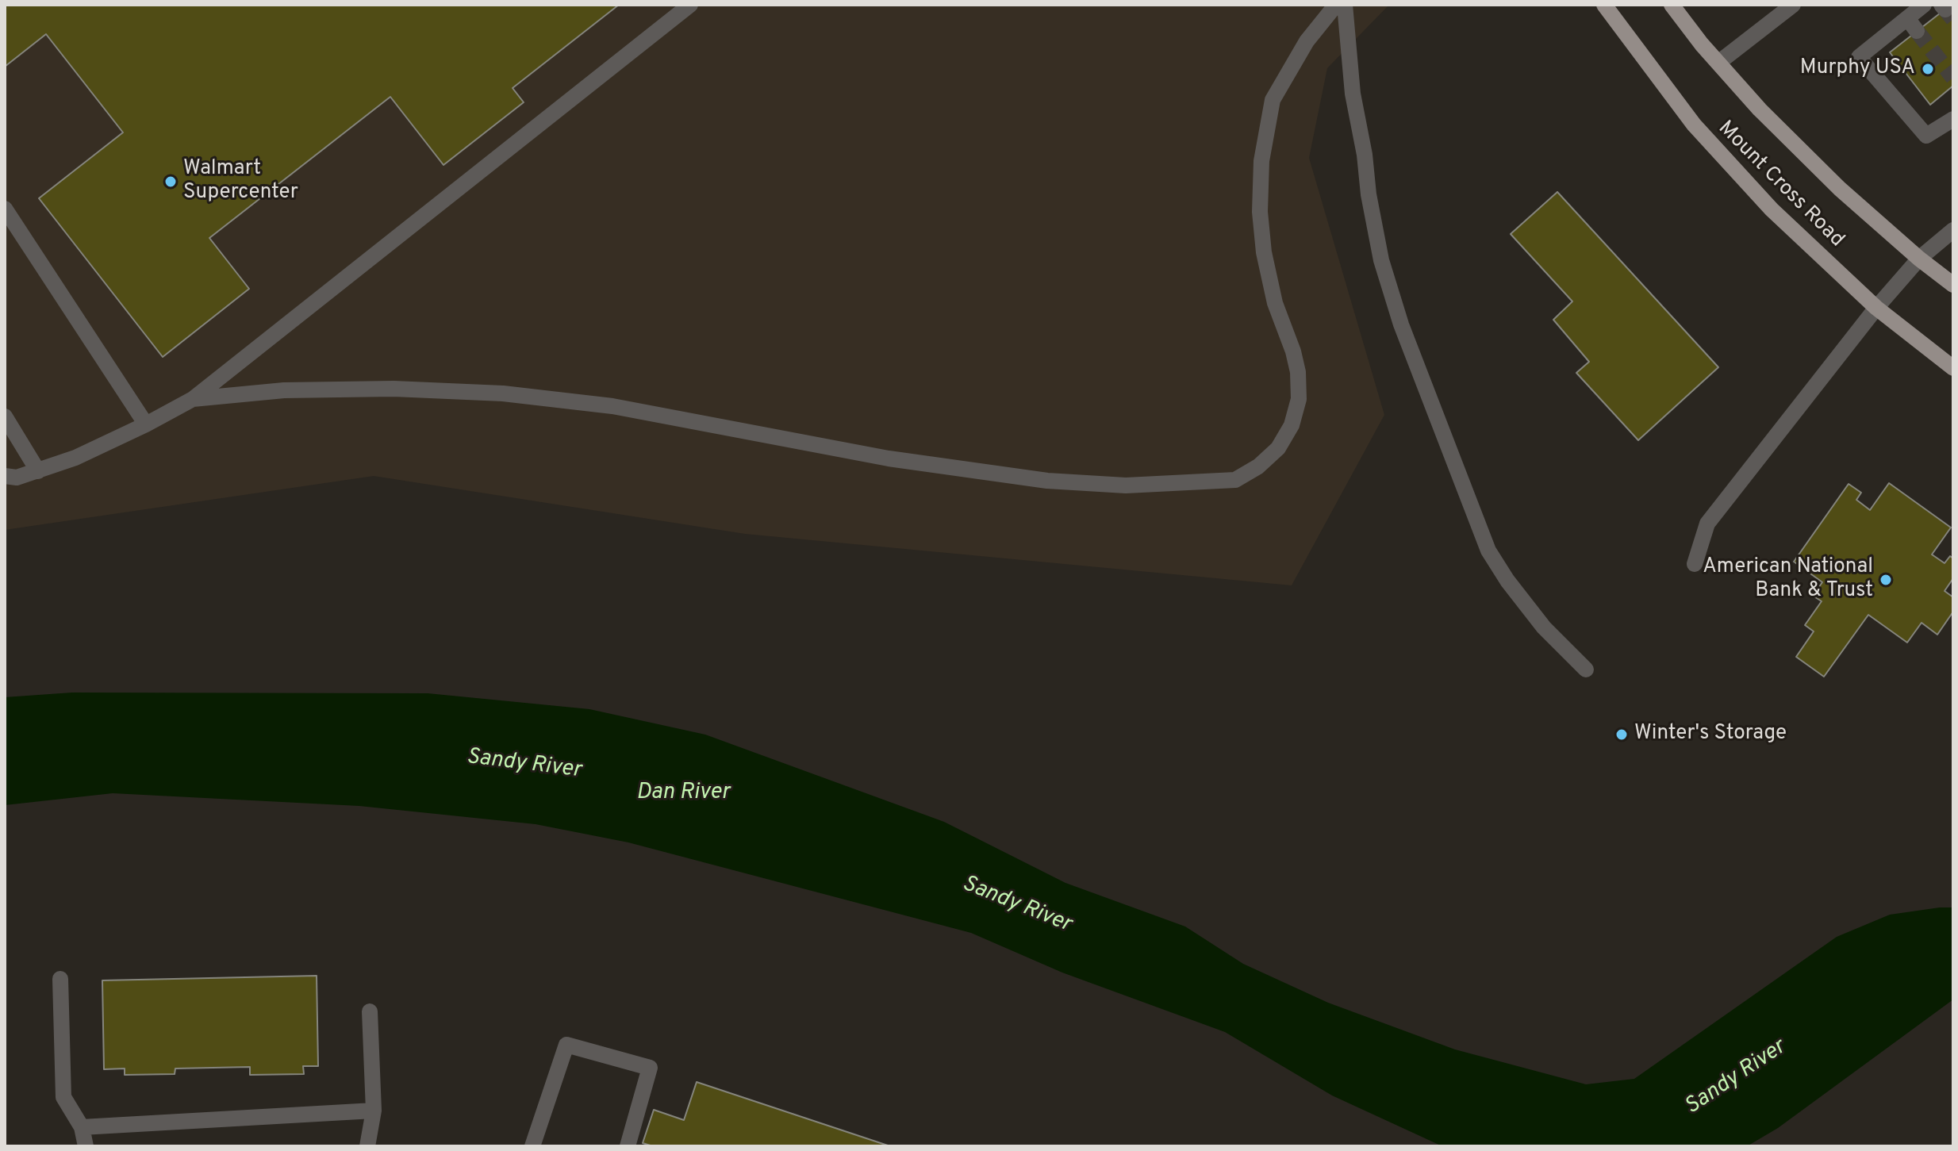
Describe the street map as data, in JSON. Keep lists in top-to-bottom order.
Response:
{
  "streets": {
    "main road": ["Mount Cross Road"]
  },
  "water": ["Sandy River", "Dan River"],
  "places": [
    "Murphy USA",
    "Walmart Supercenter",
    "American National Bank & Trust",
    "Winter's Storage"
  ]
}
